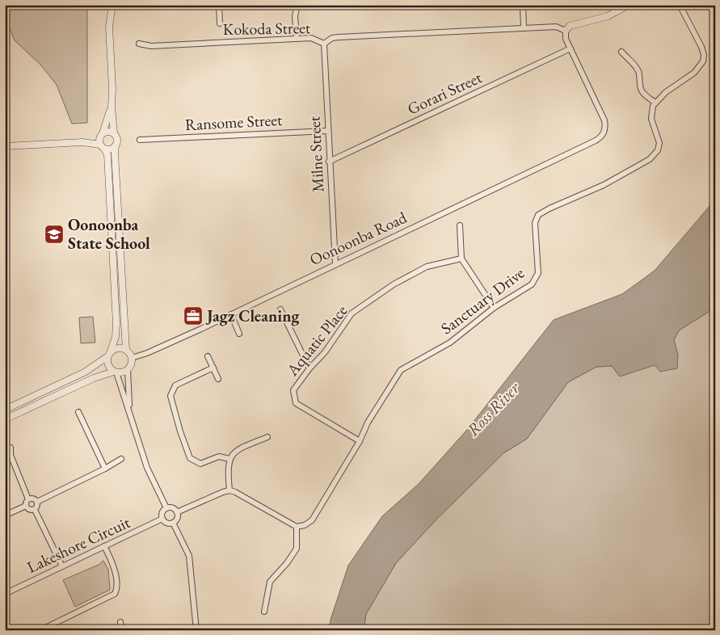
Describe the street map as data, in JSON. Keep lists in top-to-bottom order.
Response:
{
  "streets": {
    "street": [
      "Kokoda Street",
      "Gorari Street",
      "Ransome Street",
      "Milne Street",
      "Oonoonba Road",
      "Sanctuary Drive",
      "Aquatic Place",
      "Lakeshore Circuit"
    ]
  },
  "crossings": [
    ["Kokoda Street", "Milne Street"],
    ["Gorari Street", "Milne Street"],
    ["Gorari Street", "Oonoonba Road"],
    ["Ransome Street", "Milne Street"],
    ["Milne Street", "Oonoonba Road"],
    ["Sanctuary Drive", "Aquatic Place"]
  ],
  "water": ["Ross River"],
  "places": {
    "school or university": ["Oonoonba State School"],
    "office": ["Jagz Cleaning"]
  }
}
